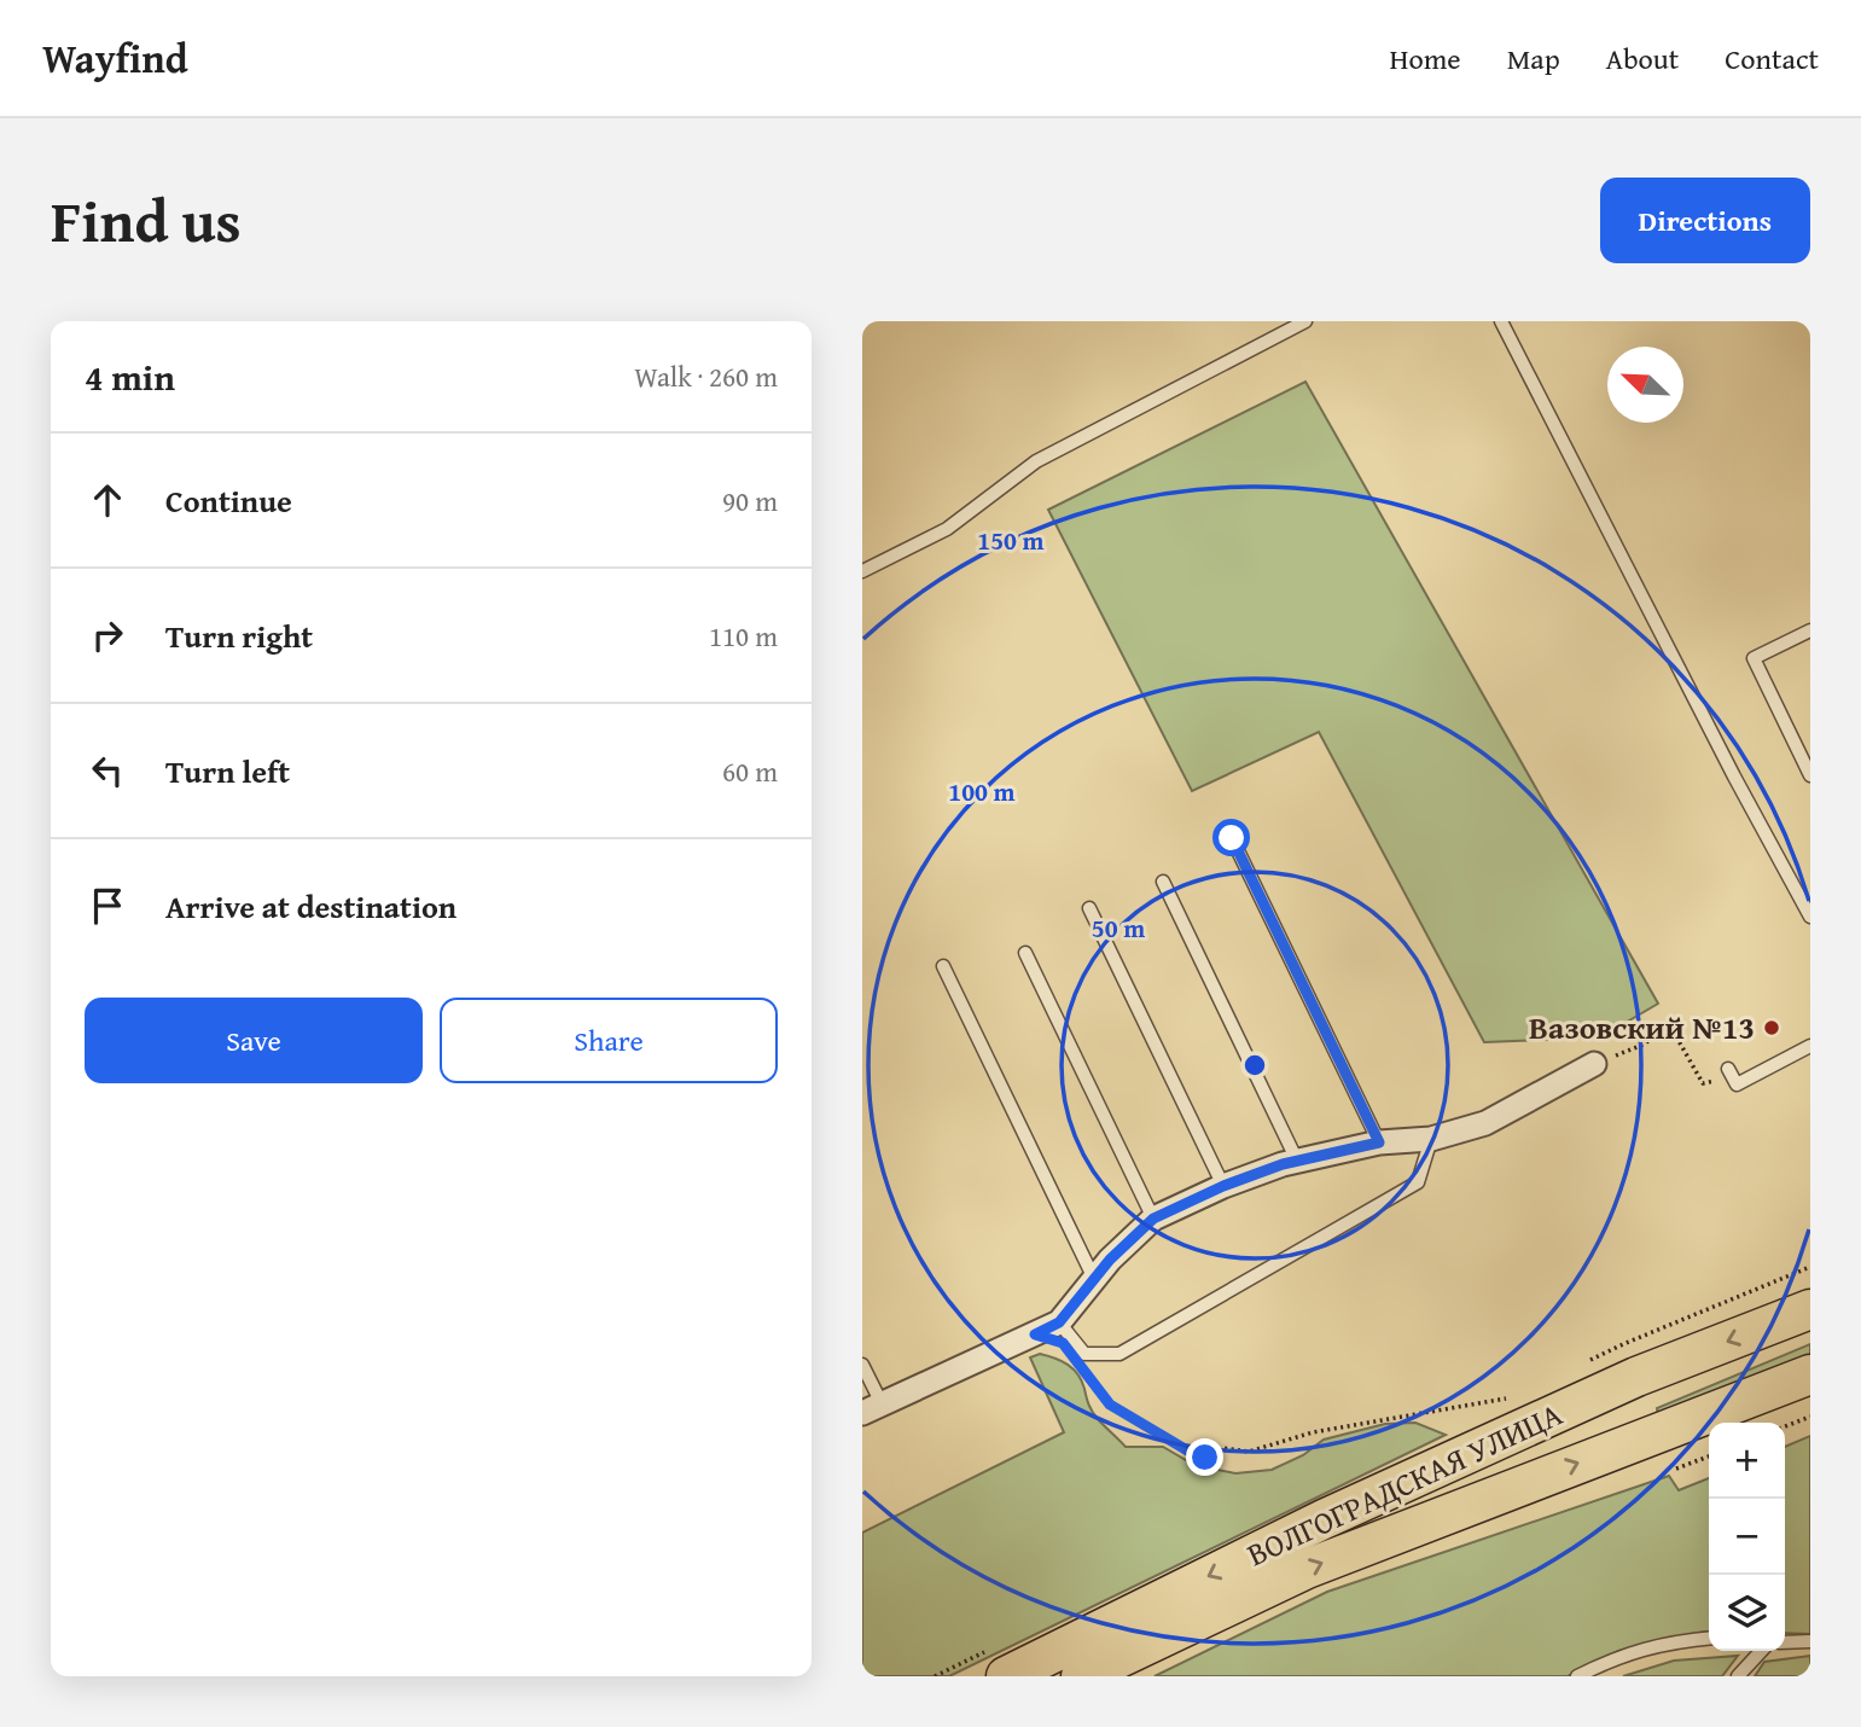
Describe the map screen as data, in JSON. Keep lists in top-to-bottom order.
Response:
{
  "streets": {
    "main road": ["ВОЛГОГРАДСКАЯ УЛИЦА"]
  },
  "places": ["Вазовский №13"],
  "north": "top left",
  "page": {
    "header": "Wayfind",
    "nav": [
      "Home",
      "Map",
      "About",
      "Contact"
    ],
    "title": "Find us",
    "buttons": [
      "Directions",
      ["Save", "Share"]
    ],
    "heading": ["4 min", "Walk · 260 m"],
    "list": [
      ["Continue", "90 m"],
      ["Turn right", "110 m"],
      ["Turn left", "60 m"],
      "Arrive at destination"
    ],
    "map_buttons": ["+", "−"]
  },
  "rings": ["150 m", "100 m", "50 m"]
}
